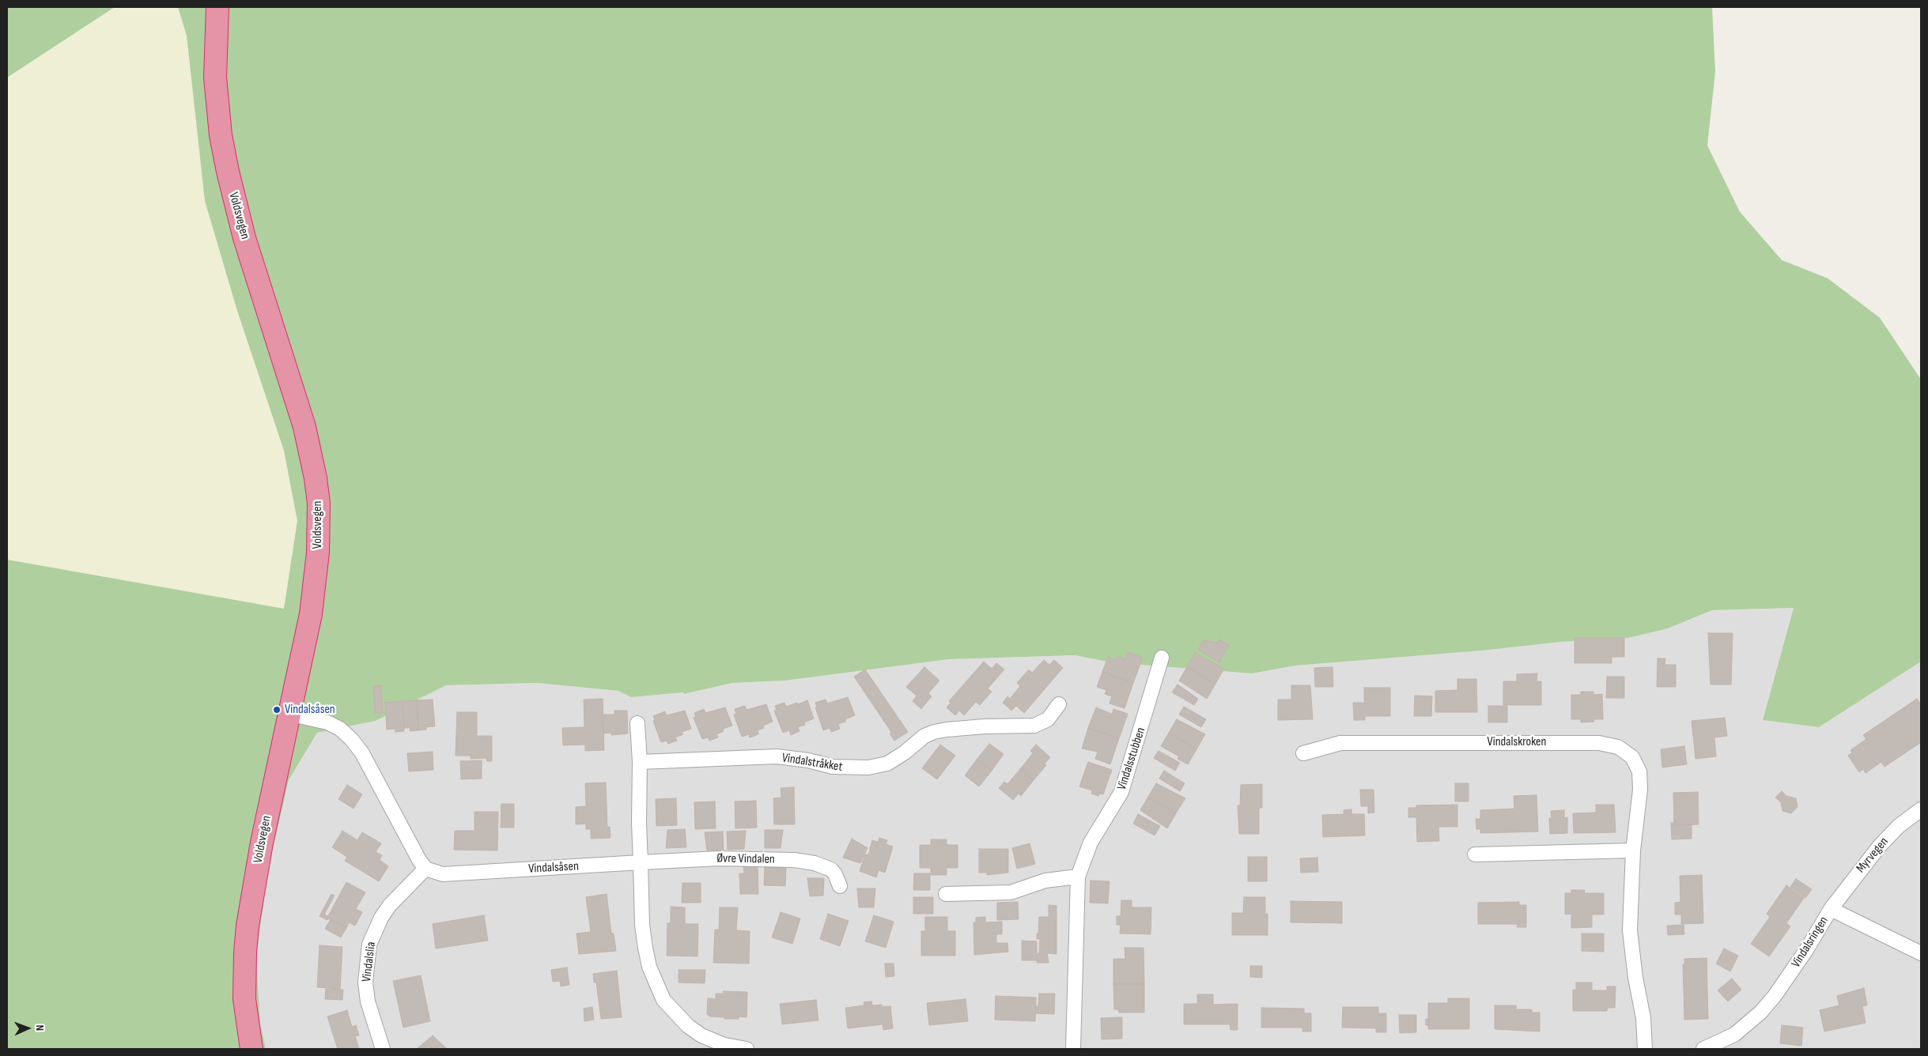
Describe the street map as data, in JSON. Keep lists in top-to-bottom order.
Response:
{
  "streets": {
    "highway": ["Voldsvegen"],
    "street": [
      "Vindalskroken",
      "Vindalsstubben",
      "Vindalstråkket",
      "Myrvegen",
      "Øvre Vindalen",
      "Vindalsåsen",
      "Vindalsringen",
      "Vindalslia"
    ]
  },
  "crossings": [
    ["Myrvegen", "Vindalsringen"],
    ["Øvre Vindalen", "Vindalsåsen"],
    ["Vindalsåsen", "Vindalslia"]
  ],
  "places": ["Vindalsåsen"],
  "north": "right"
}
